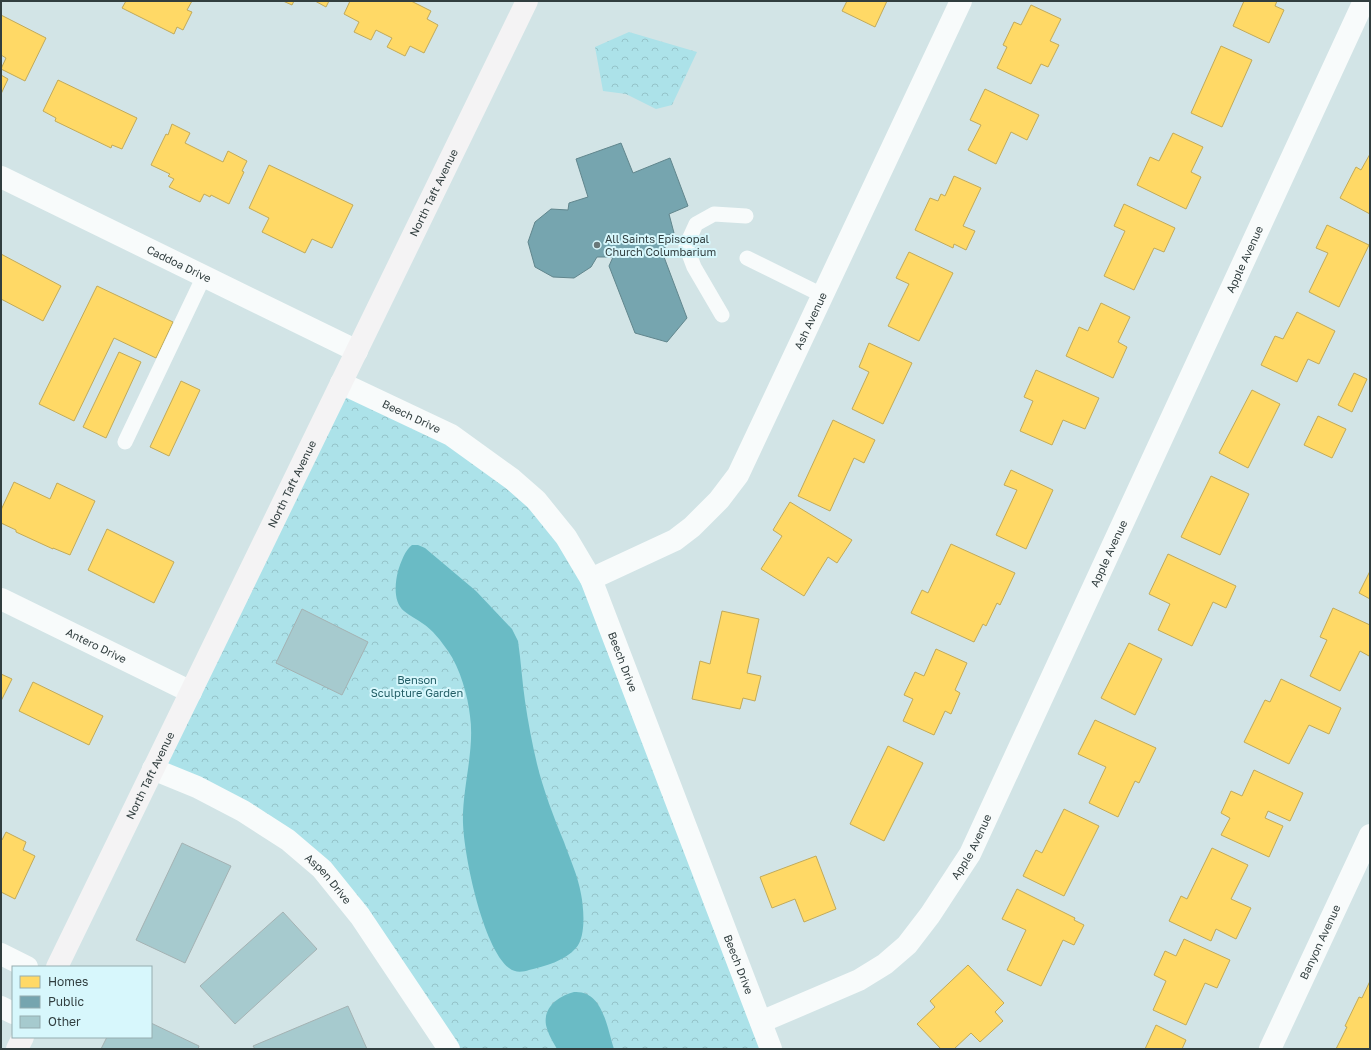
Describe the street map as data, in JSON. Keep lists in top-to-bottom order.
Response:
{
  "streets": {
    "main road": ["North Taft Avenue"],
    "street": [
      "Apple Avenue",
      "Caddoa Drive",
      "Ash Avenue",
      "Beech Drive",
      "Antero Drive",
      "Aspen Drive",
      "Banyon Avenue"
    ]
  },
  "crossings": [
    ["North Taft Avenue", "Caddoa Drive"],
    ["North Taft Avenue", "Beech Drive"],
    ["North Taft Avenue", "Antero Drive"],
    ["North Taft Avenue", "Aspen Drive"],
    ["Apple Avenue", "Beech Drive"],
    ["Ash Avenue", "Beech Drive"]
  ],
  "parks": ["Benson Sculpture Garden"],
  "places": ["All Saints Episcopal Church Columbarium"],
  "legend": ["Homes", "Public", "Other"]
}
